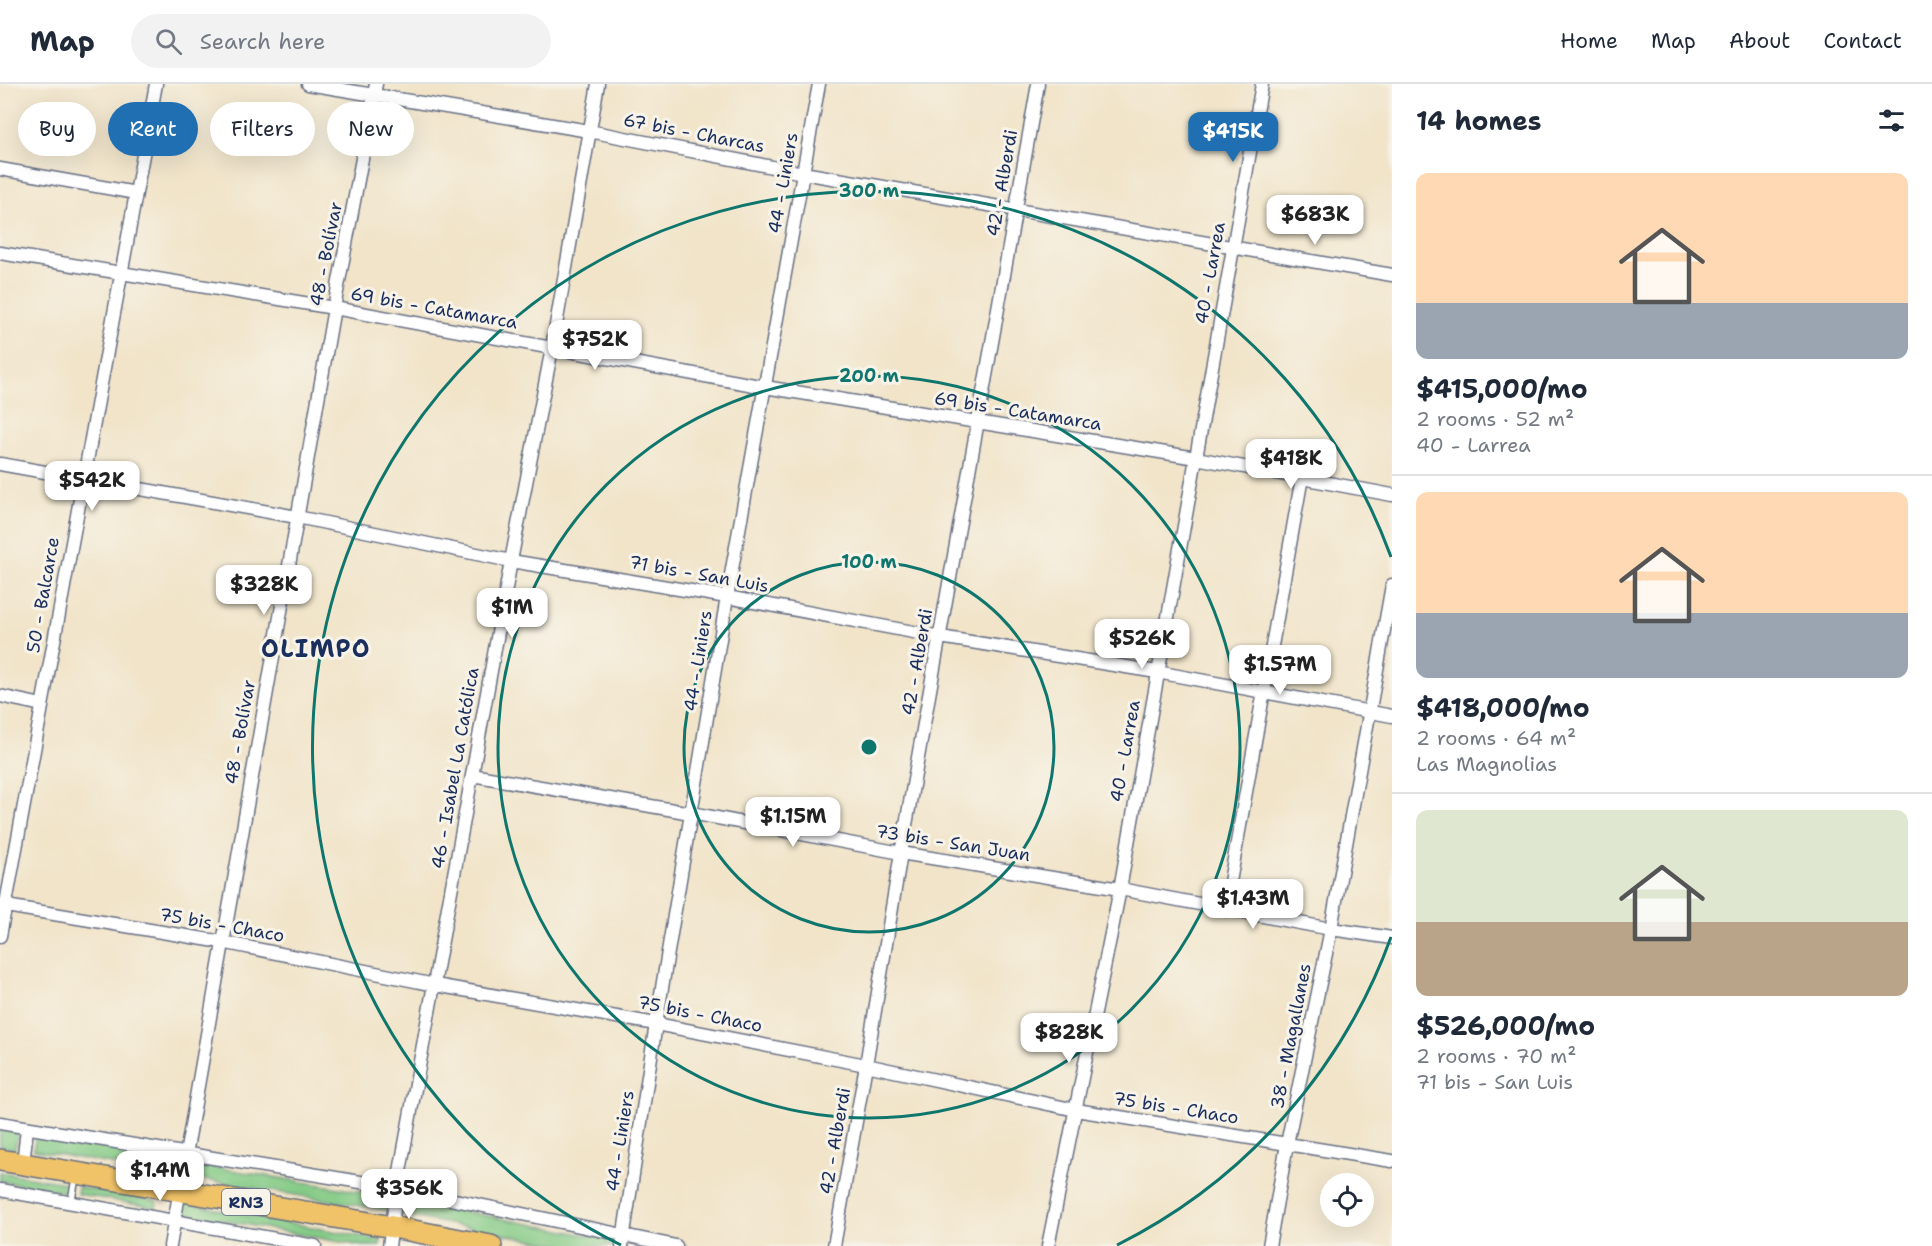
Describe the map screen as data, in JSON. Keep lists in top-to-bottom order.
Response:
{
  "streets": {
    "highway": ["RN3"],
    "street": [
      "67 bis - Charcas",
      "44 - Liniers",
      "42 - Alberdi",
      "48 - Bolívar",
      "40 - Larrea",
      "69 bis - Catamarca",
      "71 bis - San Luis",
      "50 - Balcarce",
      "46 - Isabel La Católica",
      "73 bis - San Juan",
      "75 bis - Chaco",
      "38 - Magallanes"
    ]
  },
  "crossings": [
    ["67 bis - Charcas", "44 - Liniers"],
    ["67 bis - Charcas", "42 - Alberdi"],
    ["67 bis - Charcas", "48 - Bolívar"],
    ["67 bis - Charcas", "40 - Larrea"],
    ["67 bis - Charcas", "46 - Isabel La Católica"],
    ["44 - Liniers", "69 bis - Catamarca"],
    ["44 - Liniers", "71 bis - San Luis"],
    ["44 - Liniers", "73 bis - San Juan"],
    ["44 - Liniers", "75 bis - Chaco"],
    ["42 - Alberdi", "69 bis - Catamarca"],
    ["42 - Alberdi", "71 bis - San Luis"],
    ["42 - Alberdi", "73 bis - San Juan"],
    ["42 - Alberdi", "75 bis - Chaco"],
    ["48 - Bolívar", "69 bis - Catamarca"],
    ["48 - Bolívar", "71 bis - San Luis"],
    ["48 - Bolívar", "75 bis - Chaco"],
    ["48 - Bolívar", "RN3"],
    ["40 - Larrea", "69 bis - Catamarca"],
    ["40 - Larrea", "71 bis - San Luis"],
    ["40 - Larrea", "73 bis - San Juan"],
    ["40 - Larrea", "75 bis - Chaco"],
    ["69 bis - Catamarca", "50 - Balcarce"],
    ["69 bis - Catamarca", "46 - Isabel La Católica"],
    ["71 bis - San Luis", "50 - Balcarce"],
    ["71 bis - San Luis", "46 - Isabel La Católica"],
    ["71 bis - San Luis", "38 - Magallanes"],
    ["50 - Balcarce", "75 bis - Chaco"],
    ["46 - Isabel La Católica", "73 bis - San Juan"],
    ["46 - Isabel La Católica", "75 bis - Chaco"],
    ["46 - Isabel La Católica", "RN3"],
    ["73 bis - San Juan", "38 - Magallanes"],
    ["75 bis - Chaco", "38 - Magallanes"]
  ],
  "districts": ["OLIMPO"],
  "page": {
    "header": "Map",
    "search": "Search here",
    "nav": [
      "Home",
      "Map",
      "About",
      "Contact"
    ],
    "heading": "14 homes",
    "chip": [
      "Buy",
      "Rent",
      "Filters",
      "New"
    ],
    "price": [
      "$415K",
      "$683K",
      "$752K",
      "$418K",
      "$542K",
      "$328K",
      "$1M",
      "$526K",
      "$1.57M",
      "$1.15M",
      "$1.43M",
      "$828K",
      "$1.4M",
      "$356K"
    ],
    "list": [
      {
        "name": "$415,000/mo",
        "note": "2 rooms · 52 m² · 40 - Larrea"
      },
      {
        "name": "$418,000/mo",
        "note": "2 rooms · 64 m² · Las Magnolias"
      },
      {
        "name": "$526,000/mo",
        "note": "2 rooms · 70 m² · 71 bis - San Luis"
      }
    ]
  },
  "rings": ["300 m", "200 m", "100 m"]
}
